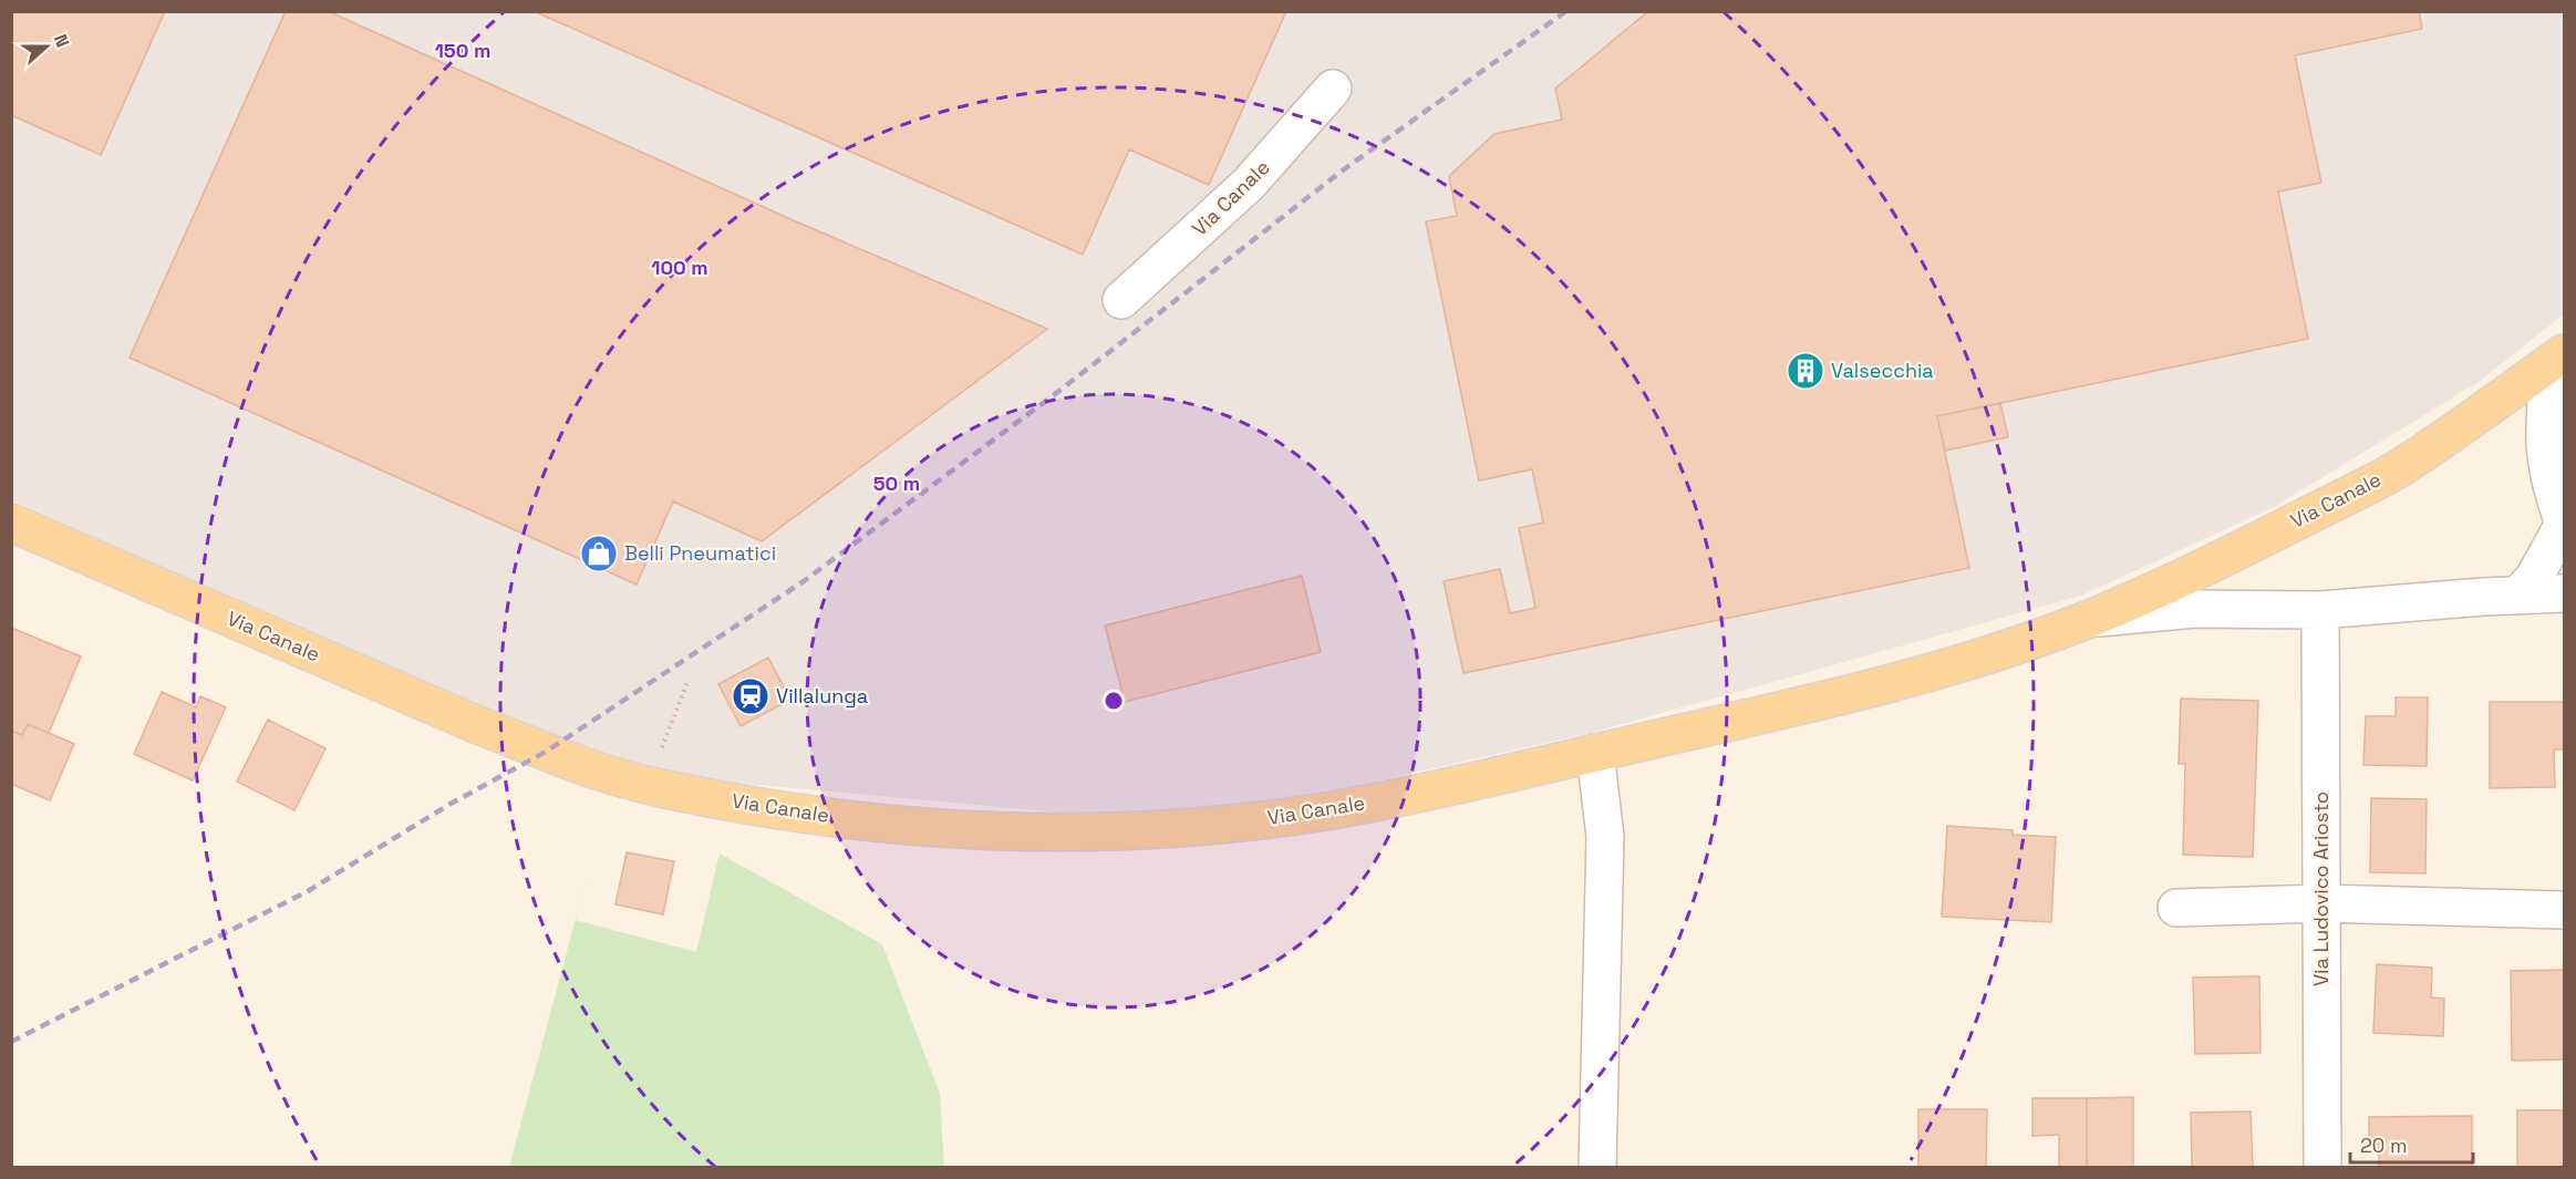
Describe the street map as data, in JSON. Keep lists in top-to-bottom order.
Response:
{
  "streets": {
    "main road": ["Via Canale"],
    "street": ["Via Ludovico Ariosto"]
  },
  "crossings": [
    ["Via Canale", "Via Ludovico Ariosto"]
  ],
  "places": {
    "building": ["Valsecchia"],
    "shop": ["Belli Pneumatici"],
    "station": ["Villalunga"]
  },
  "scale_bar": "20 m",
  "north": "right",
  "rings": ["150 m", "100 m", "50 m"]
}
